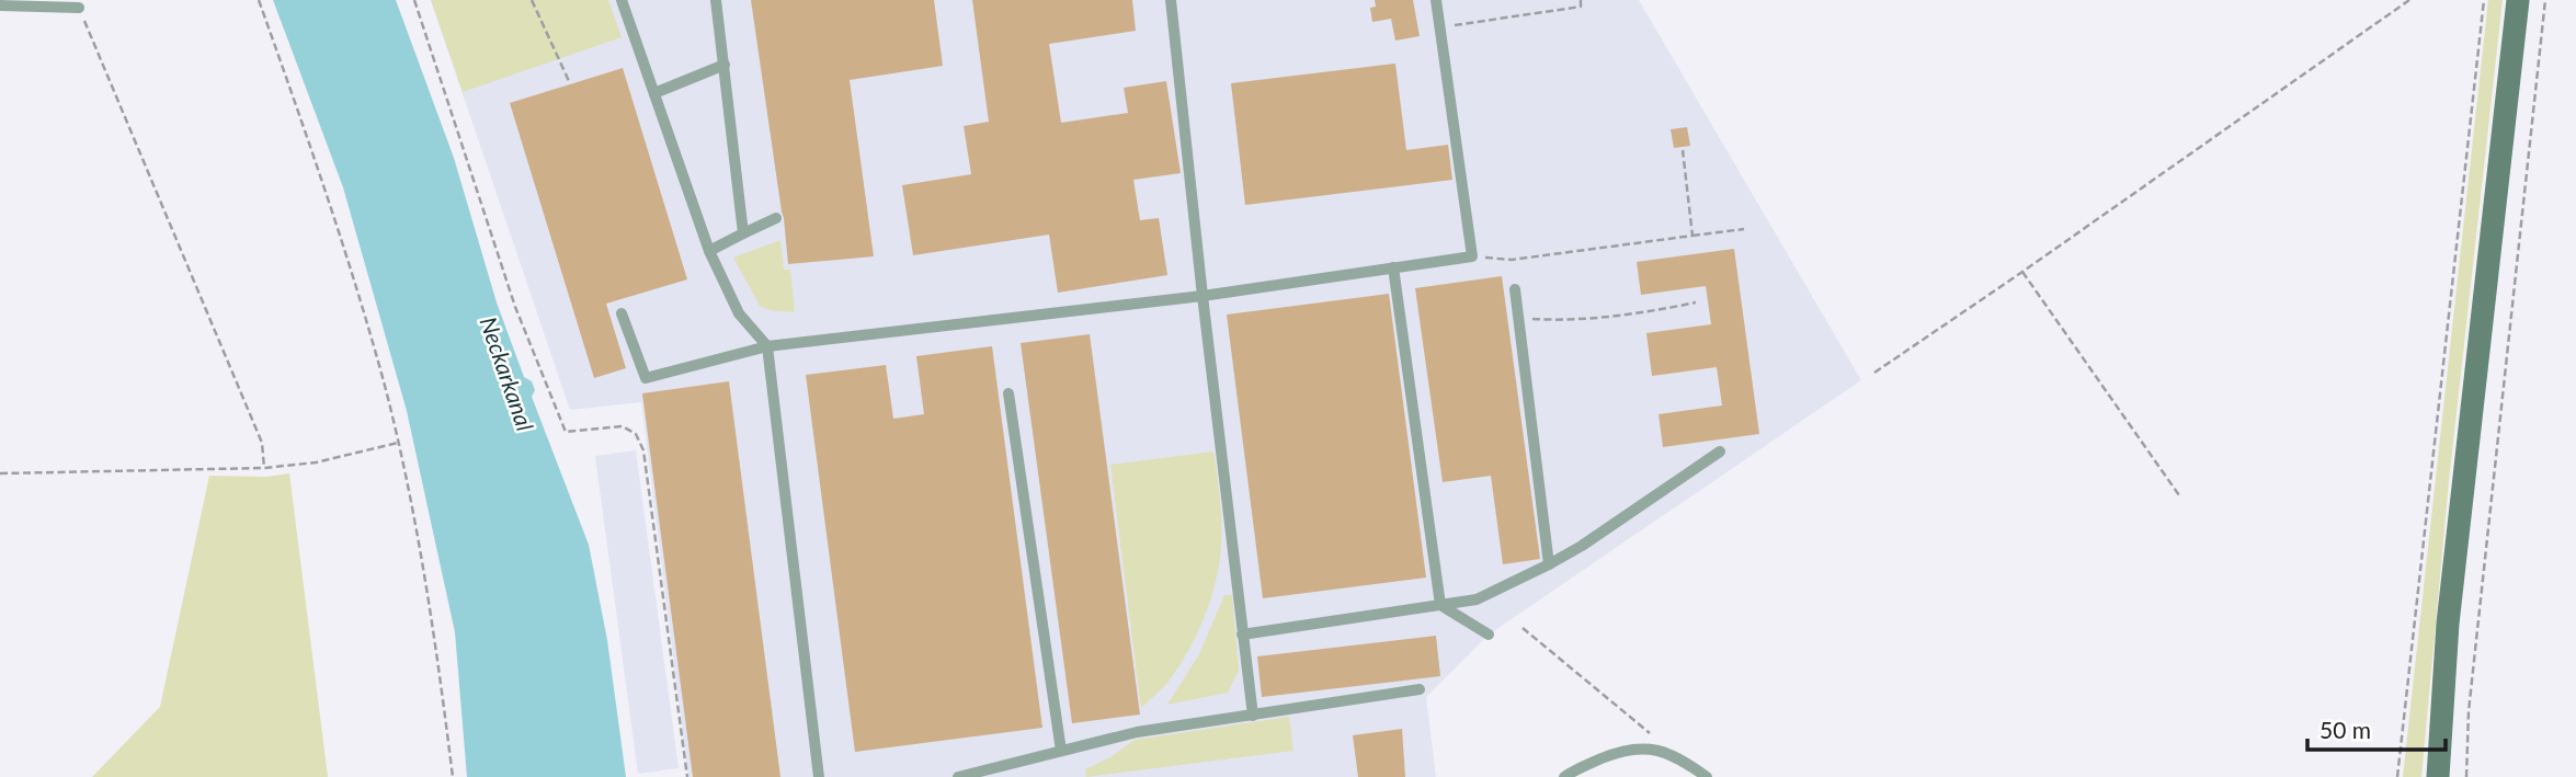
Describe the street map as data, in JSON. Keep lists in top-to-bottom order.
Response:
{
  "water": ["Neckarkanal"],
  "scale_bar": "50 m"
}
